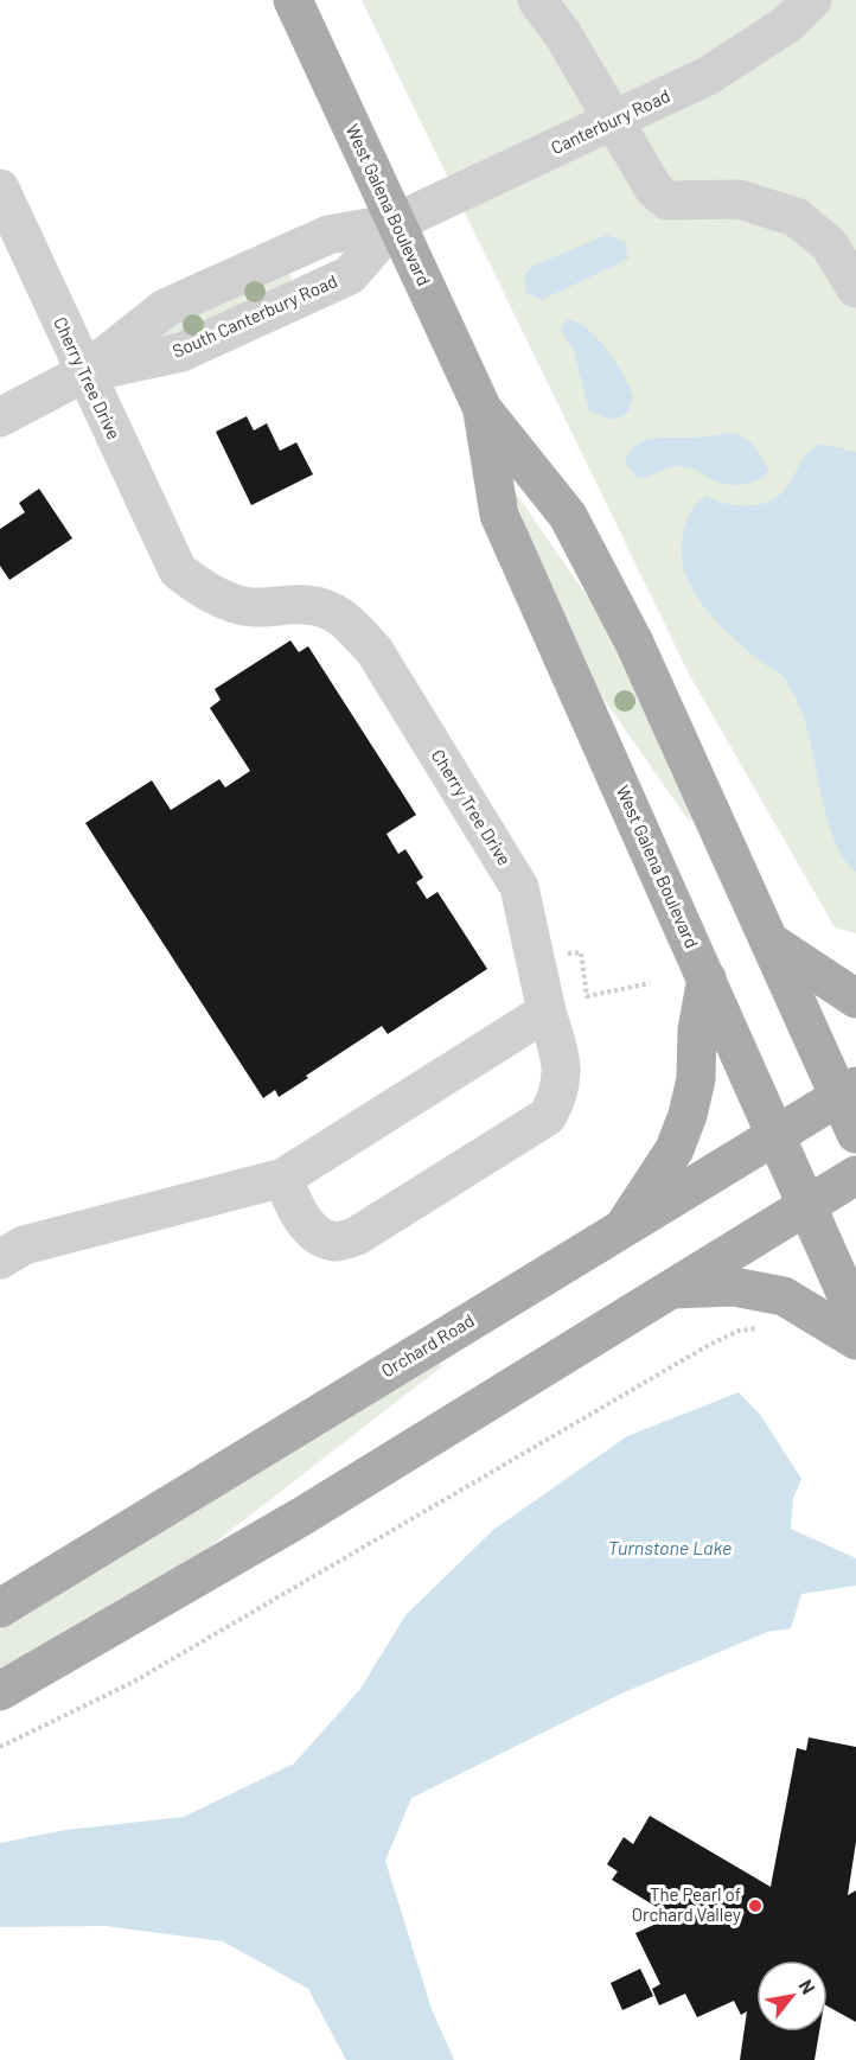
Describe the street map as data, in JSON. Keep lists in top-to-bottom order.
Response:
{
  "streets": {
    "main road": ["West Galena Boulevard", "Orchard Road"],
    "street": ["Canterbury Road", "Cherry Tree Drive"]
  },
  "crossings": [
    ["Canterbury Road", "West Galena Boulevard"],
    ["West Galena Boulevard", "Orchard Road"]
  ],
  "water": ["Turnstone Lake"],
  "places": ["The Pearl of Orchard Valley"],
  "north": "top right"
}
